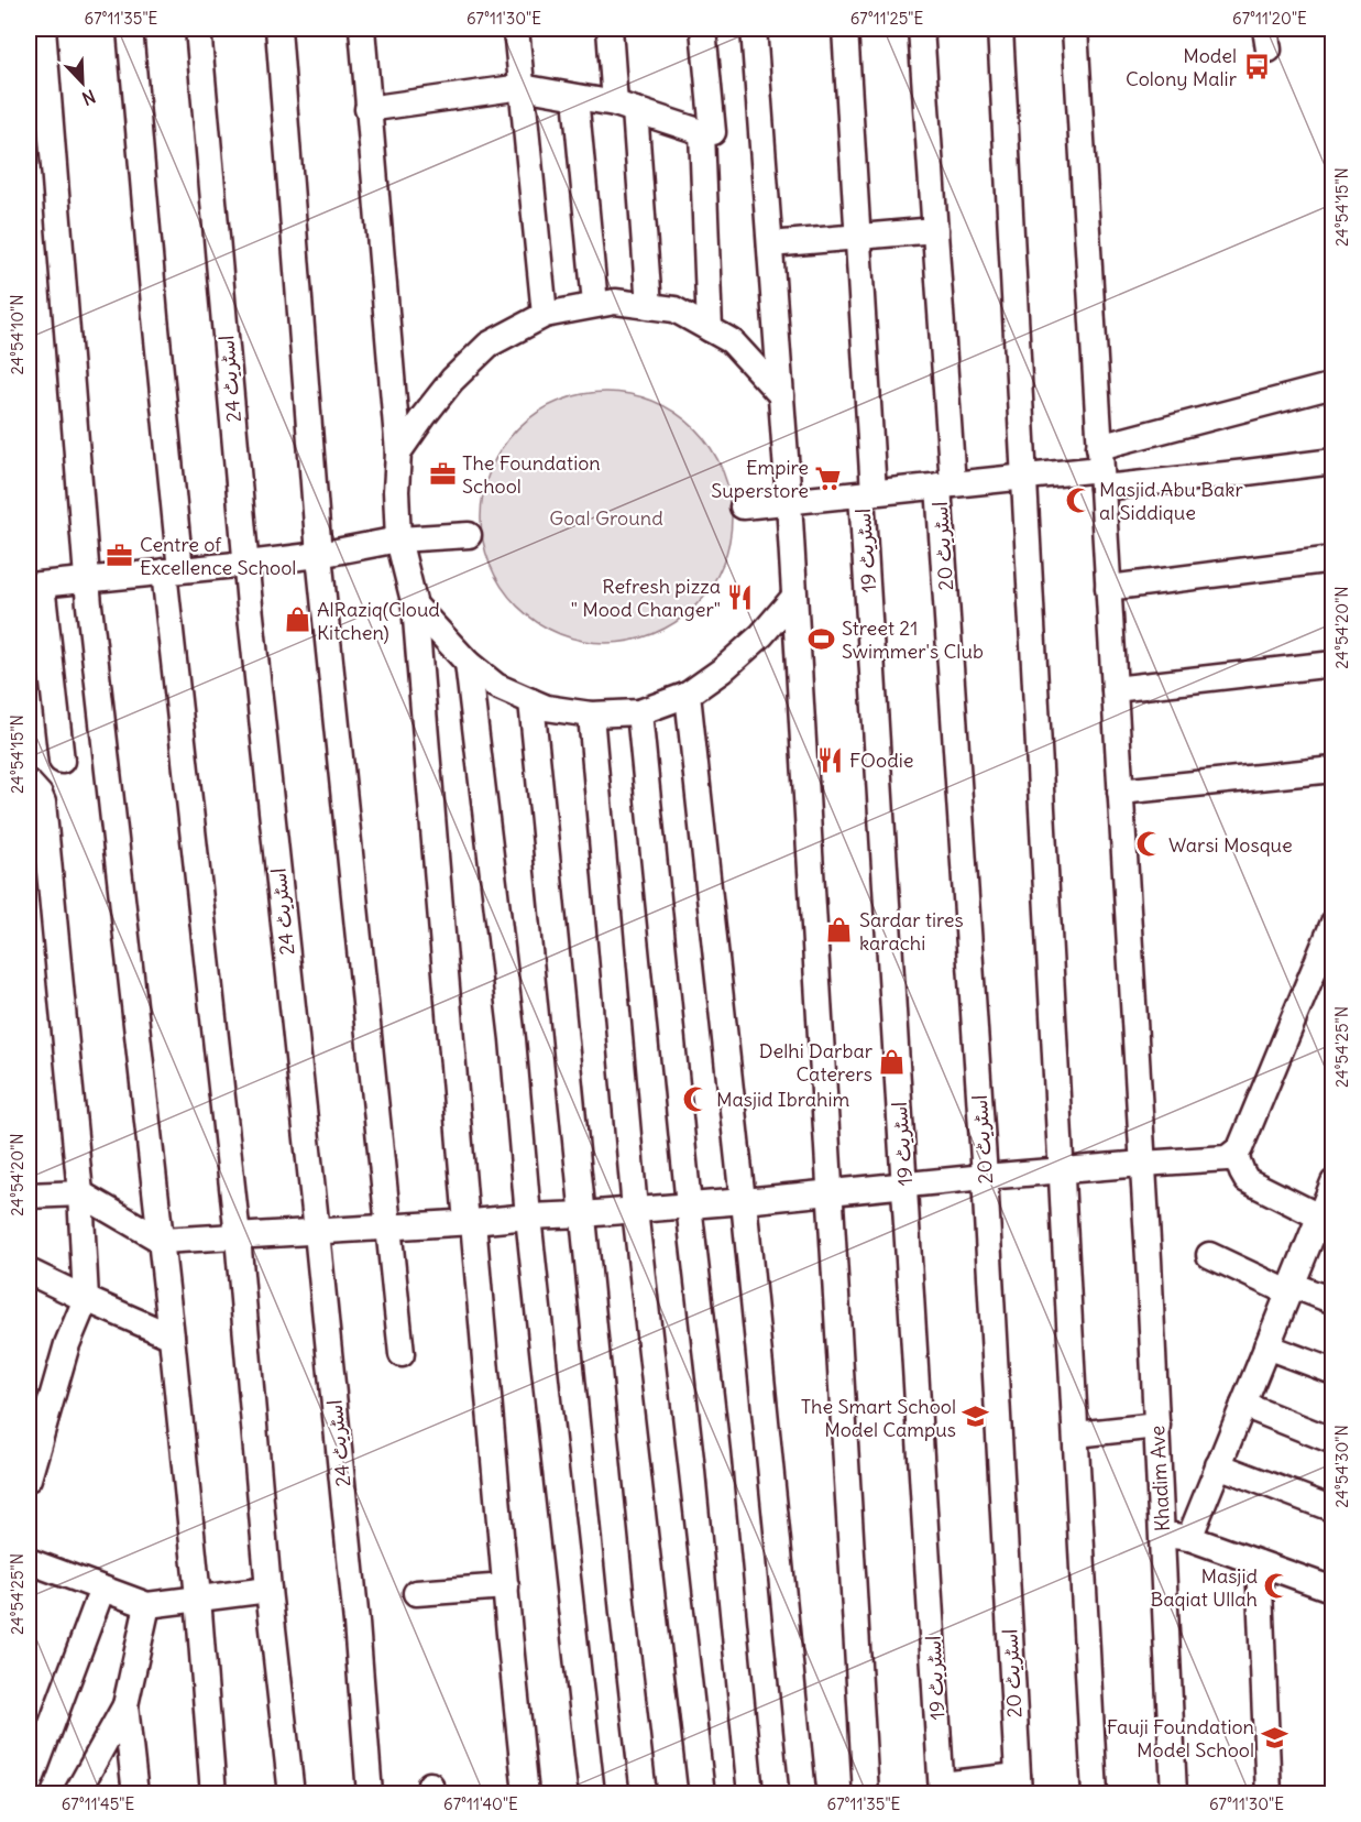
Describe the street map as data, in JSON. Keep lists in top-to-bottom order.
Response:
{
  "streets": {
    "street": [
      "اسٹریٹ 24",
      "اسٹریٹ 20",
      "اسٹریٹ 19",
      "Khadim Ave"
    ]
  },
  "parks": ["Goal Ground"],
  "places": {
    "bus stop": ["Model Colony Malir"],
    "office": ["The Foundation School", "Centre of Excellence School"],
    "supermarket": ["Empire Superstore"],
    "mosque": [
      "Masjid Abu Bakr al Siddique",
      "Warsi Mosque",
      "Masjid Ibrahim",
      "Masjid Baqiat Ullah"
    ],
    "restaurant": ["Refresh pizza \" Mood Changer\"", "FOodie"],
    "shop": ["AlRaziq(Cloud Kitchen)", "Sardar tires karachi", "Delhi Darbar Caterers"],
    "sports": ["Street 21 Swimmer's Club"],
    "school or university": ["The Smart School Model Campus", "Fauji Foundation Model School"]
  },
  "north": "bottom right",
  "coordinates": [
    "67°11'35\"E",
    "67°11'30\"E",
    "67°11'25\"E",
    "67°11'20\"E",
    "24°54'15\"N",
    "24°54'10\"N",
    "24°54'20\"N",
    "24°54'25\"N",
    "24°54'30\"N",
    "67°11'45\"E",
    "67°11'40\"E"
  ]
}
